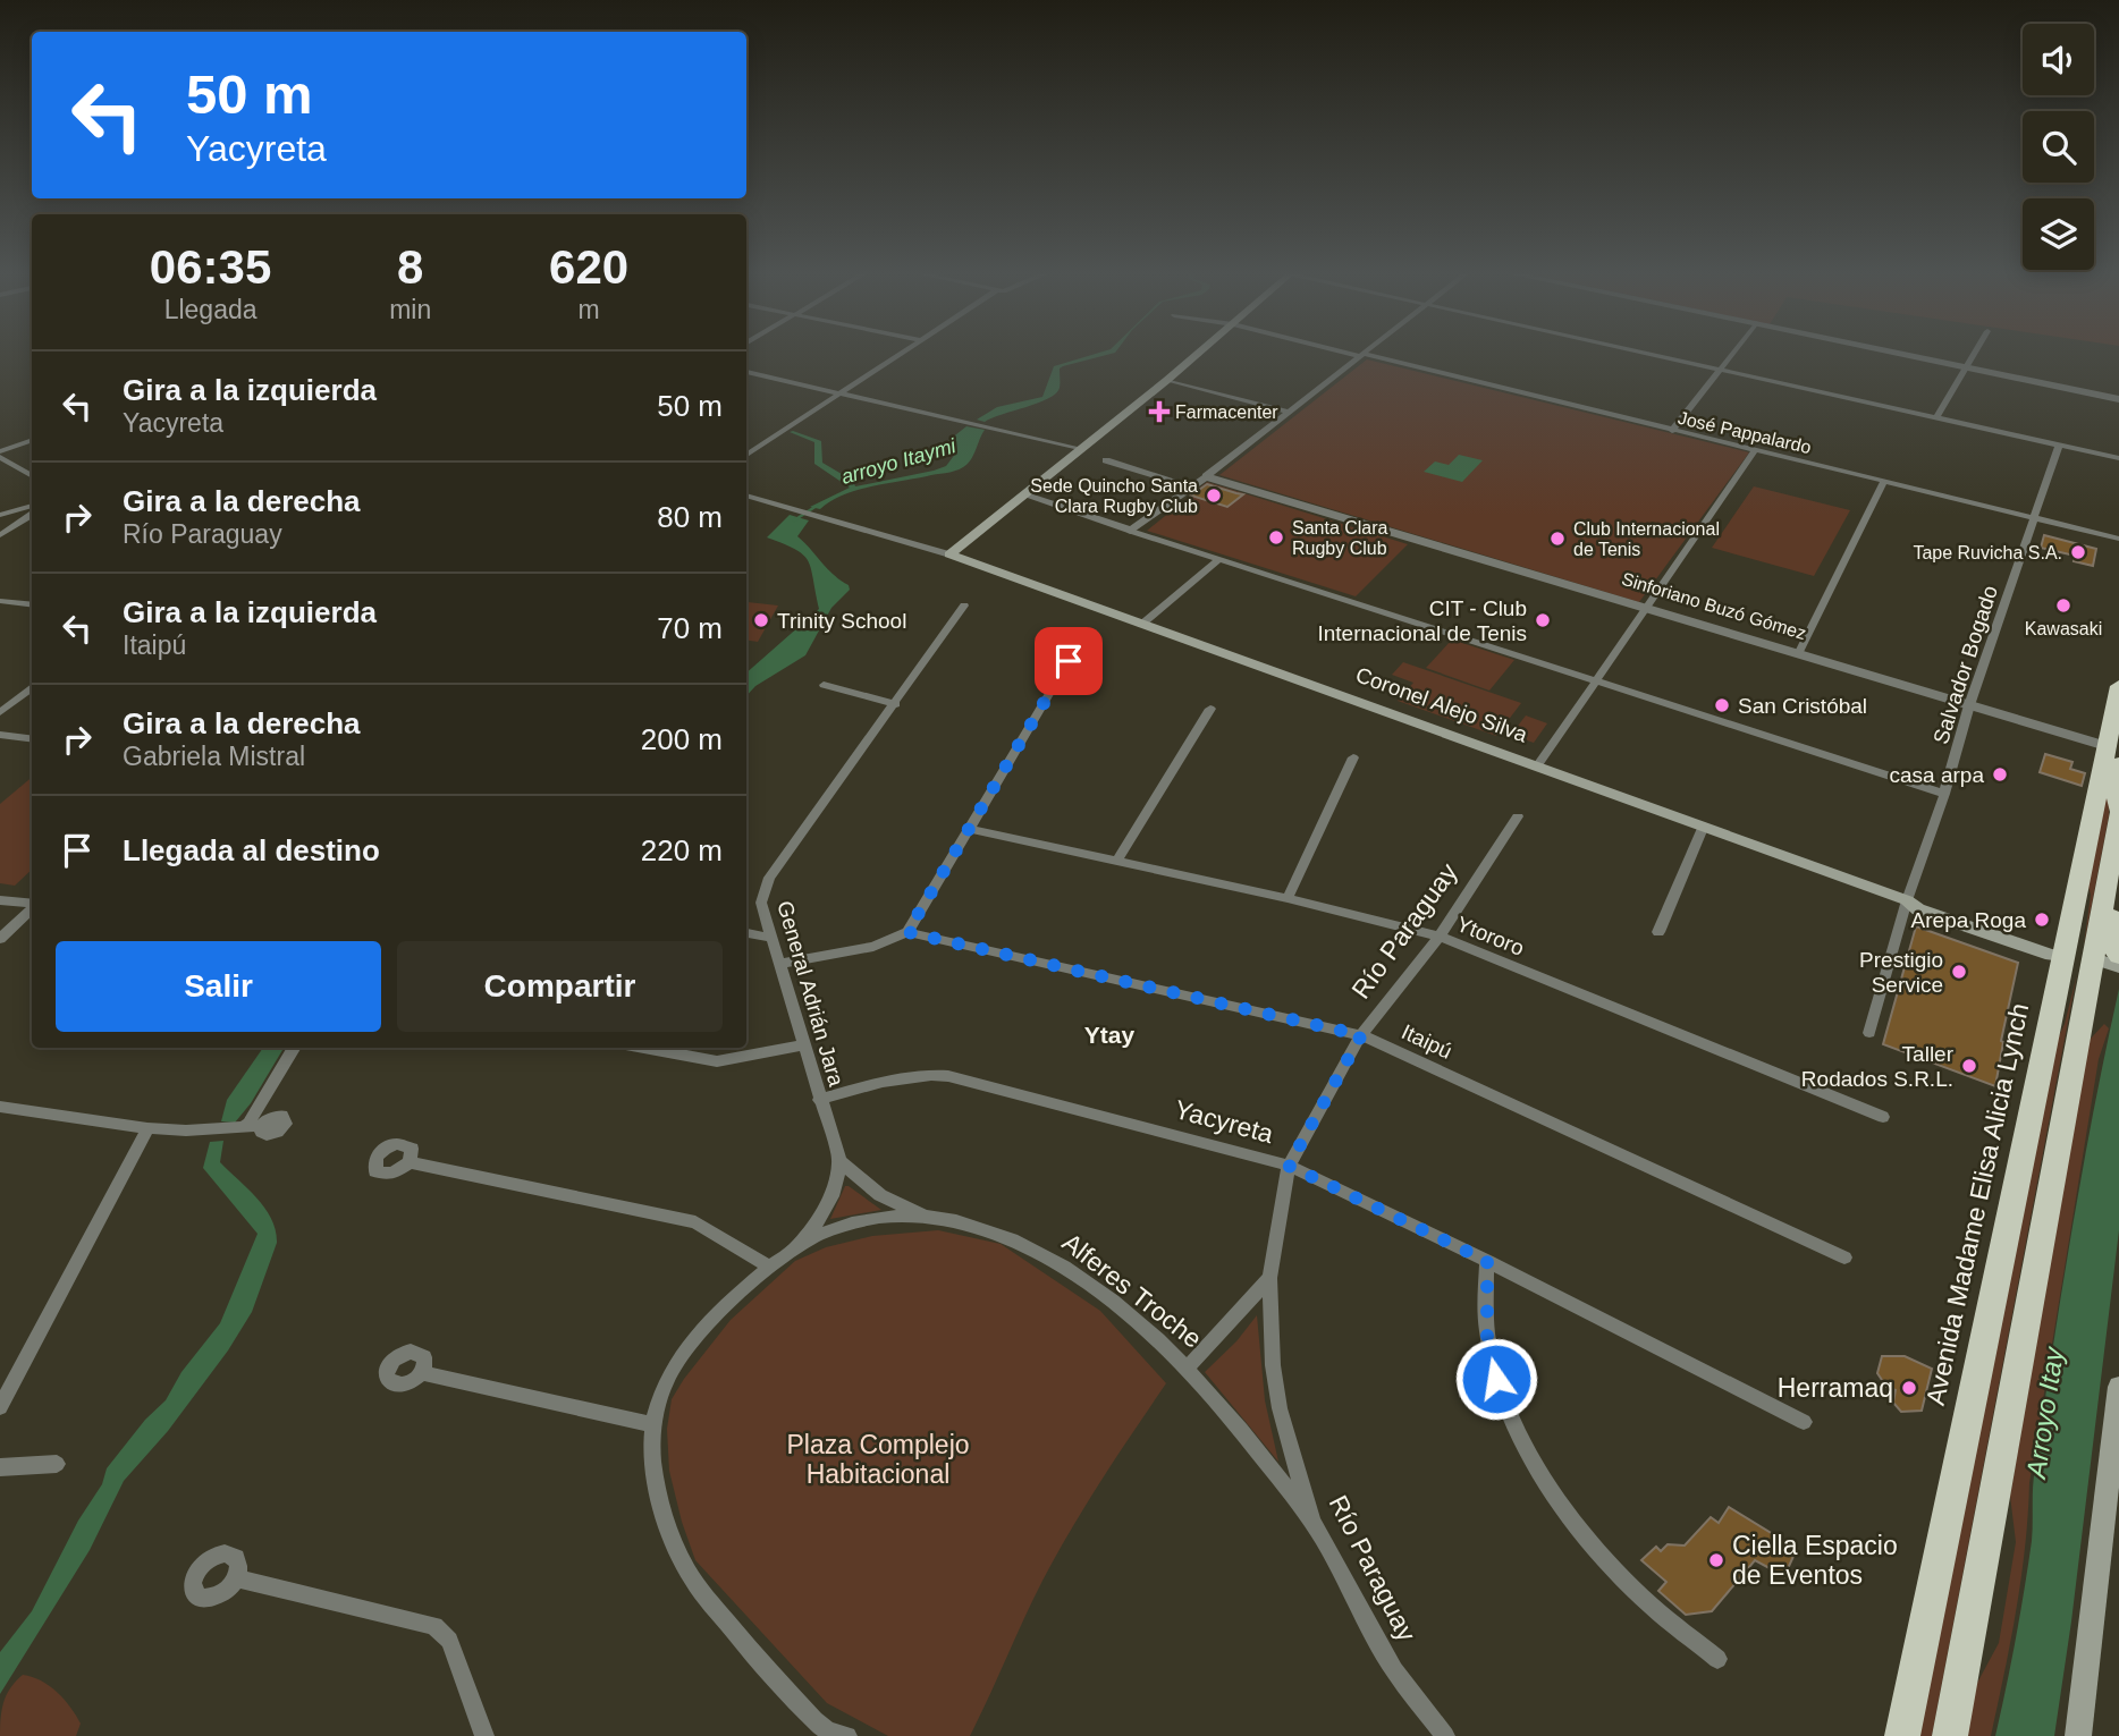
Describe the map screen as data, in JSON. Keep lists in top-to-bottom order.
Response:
{
  "streets": {
    "highway": ["Coronel Alejo Silva", "Avenida Madame Elisa Alicia Lynch"],
    "street": [
      "José Pappalardo",
      "Sinforiano Buzó Gómez",
      "Salvador Bogado",
      "Río Paraguay",
      "Ytororo",
      "General Adrián Jara",
      "Itaipú",
      "Yacyreta",
      "Alferes Troche"
    ]
  },
  "crossings": [
    ["José Pappalardo", "Salvador Bogado"],
    ["Sinforiano Buzó Gómez", "Salvador Bogado"],
    ["Sinforiano Buzó Gómez", "Avenida Madame Elisa Alicia Lynch"],
    ["Salvador Bogado", "Coronel Alejo Silva"],
    ["Coronel Alejo Silva", "Avenida Madame Elisa Alicia Lynch"],
    ["Río Paraguay", "Ytororo"],
    ["Río Paraguay", "Itaipú"],
    ["Río Paraguay", "Yacyreta"],
    ["Río Paraguay", "Alferes Troche"],
    ["General Adrián Jara", "Yacyreta"]
  ],
  "districts": ["Ytay"],
  "water": ["arroyo Itaymi", "Arroyo Itay"],
  "parks": ["Plaza Complejo Habitacional"],
  "places": {
    "health": ["Farmacenter"],
    "other": [
      "Sede Quincho Santa Clara Rugby Club",
      "Santa Clara Rugby Club",
      "Club Internacional de Tenis",
      "Tape Ruvicha S.A.",
      "Kawasaki",
      "Trinity School",
      "CIT - Club Internacional de Tenis",
      "San Cristóbal",
      "casa arpa",
      "Arepa Roga",
      "Prestigio Service",
      "Taller Rodados S.R.L.",
      "Herramaq",
      "Ciella Espacio de Eventos"
    ]
  },
  "page": {
    "turn": ["50 m", "Yacyreta"],
    "eta": [
      "06:35",
      "Llegada",
      "8",
      "min",
      "620",
      "m"
    ],
    "list": [
      {
        "name": "Gira a la izquierda",
        "note": "Yacyreta",
        "value": "50 m"
      },
      {
        "name": "Gira a la derecha",
        "note": "Río Paraguay",
        "value": "80 m"
      },
      {
        "name": "Gira a la izquierda",
        "note": "Itaipú",
        "value": "70 m"
      },
      {
        "name": "Gira a la derecha",
        "note": "Gabriela Mistral",
        "value": "200 m"
      },
      {
        "name": "Llegada al destino",
        "value": "220 m"
      }
    ],
    "buttons": ["Salir", "Compartir"]
  }
}
